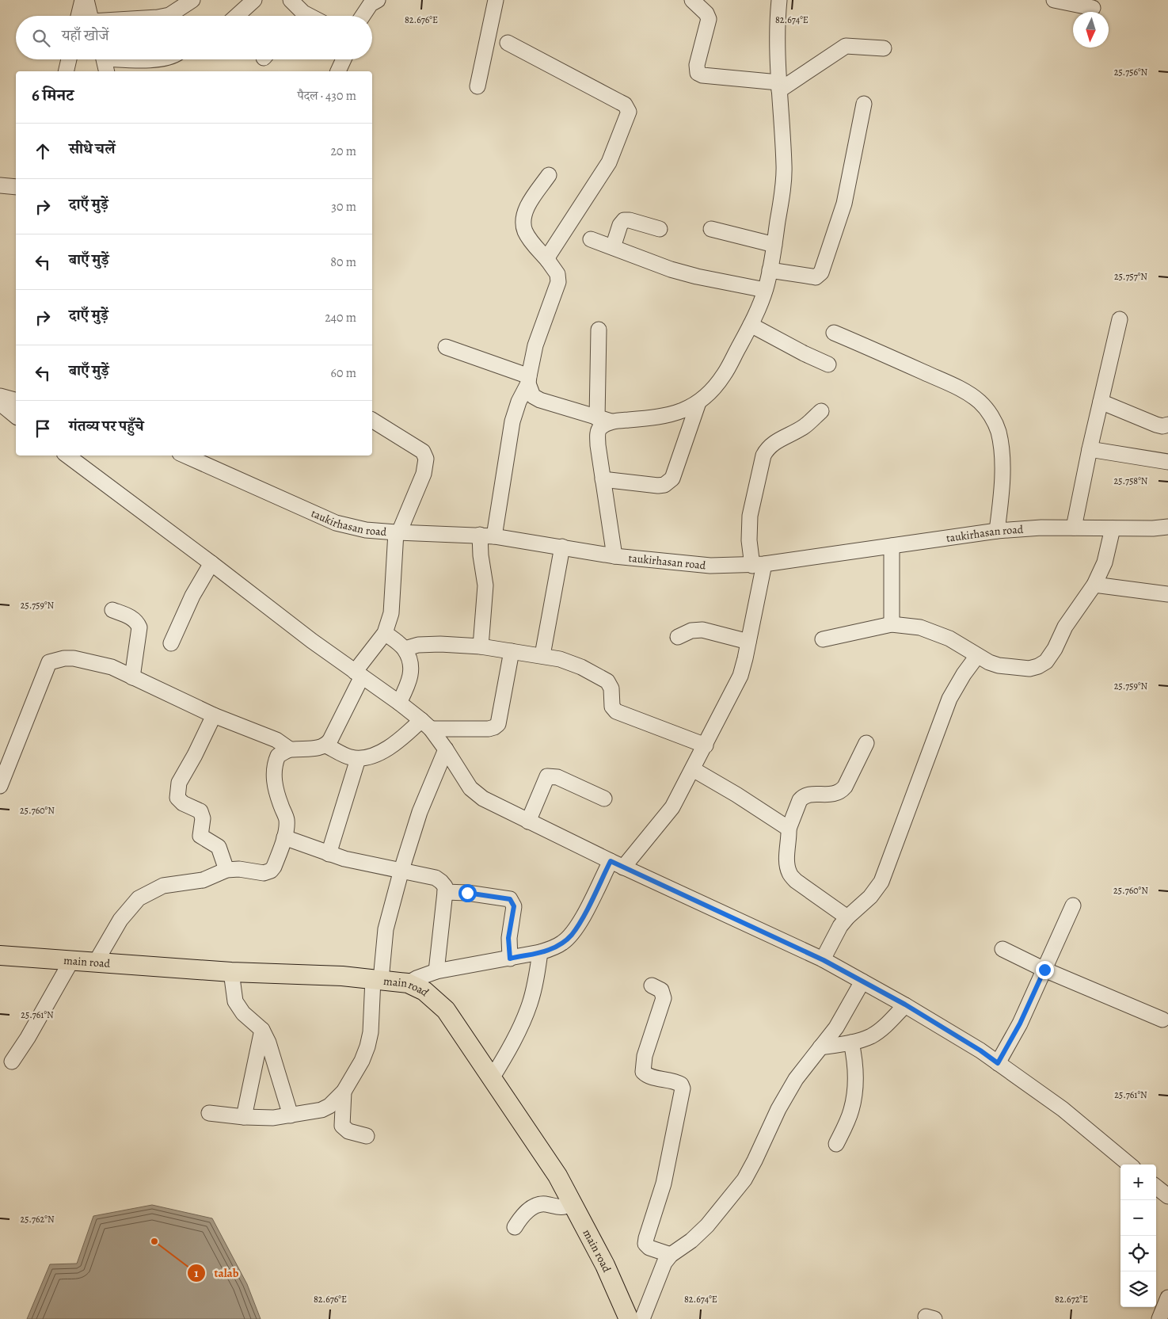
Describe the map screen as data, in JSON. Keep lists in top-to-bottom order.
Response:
{
  "streets": {
    "main road": ["main road"],
    "street": ["taukirhasan road"]
  },
  "places": ["talab"],
  "north": "bottom",
  "page": {
    "search": "यहाँ खोजें",
    "heading": ["6 मिनट", "पैदल · 430 m"],
    "list": [
      ["सीधे चलें", "20 m"],
      ["दाएँ मुड़ें", "30 m"],
      ["बाएँ मुड़ें", "80 m"],
      ["दाएँ मुड़ें", "240 m"],
      ["बाएँ मुड़ें", "60 m"],
      "गंतव्य पर पहुँचे"
    ],
    "map_buttons": ["+", "−"]
  },
  "coordinates": [
    "82.676°E",
    "82.674°E",
    "25.756°N",
    "25.757°N",
    "25.758°N",
    "25.759°N",
    "25.760°N",
    "25.761°N",
    "25.762°N",
    "82.672°E"
  ]
}
